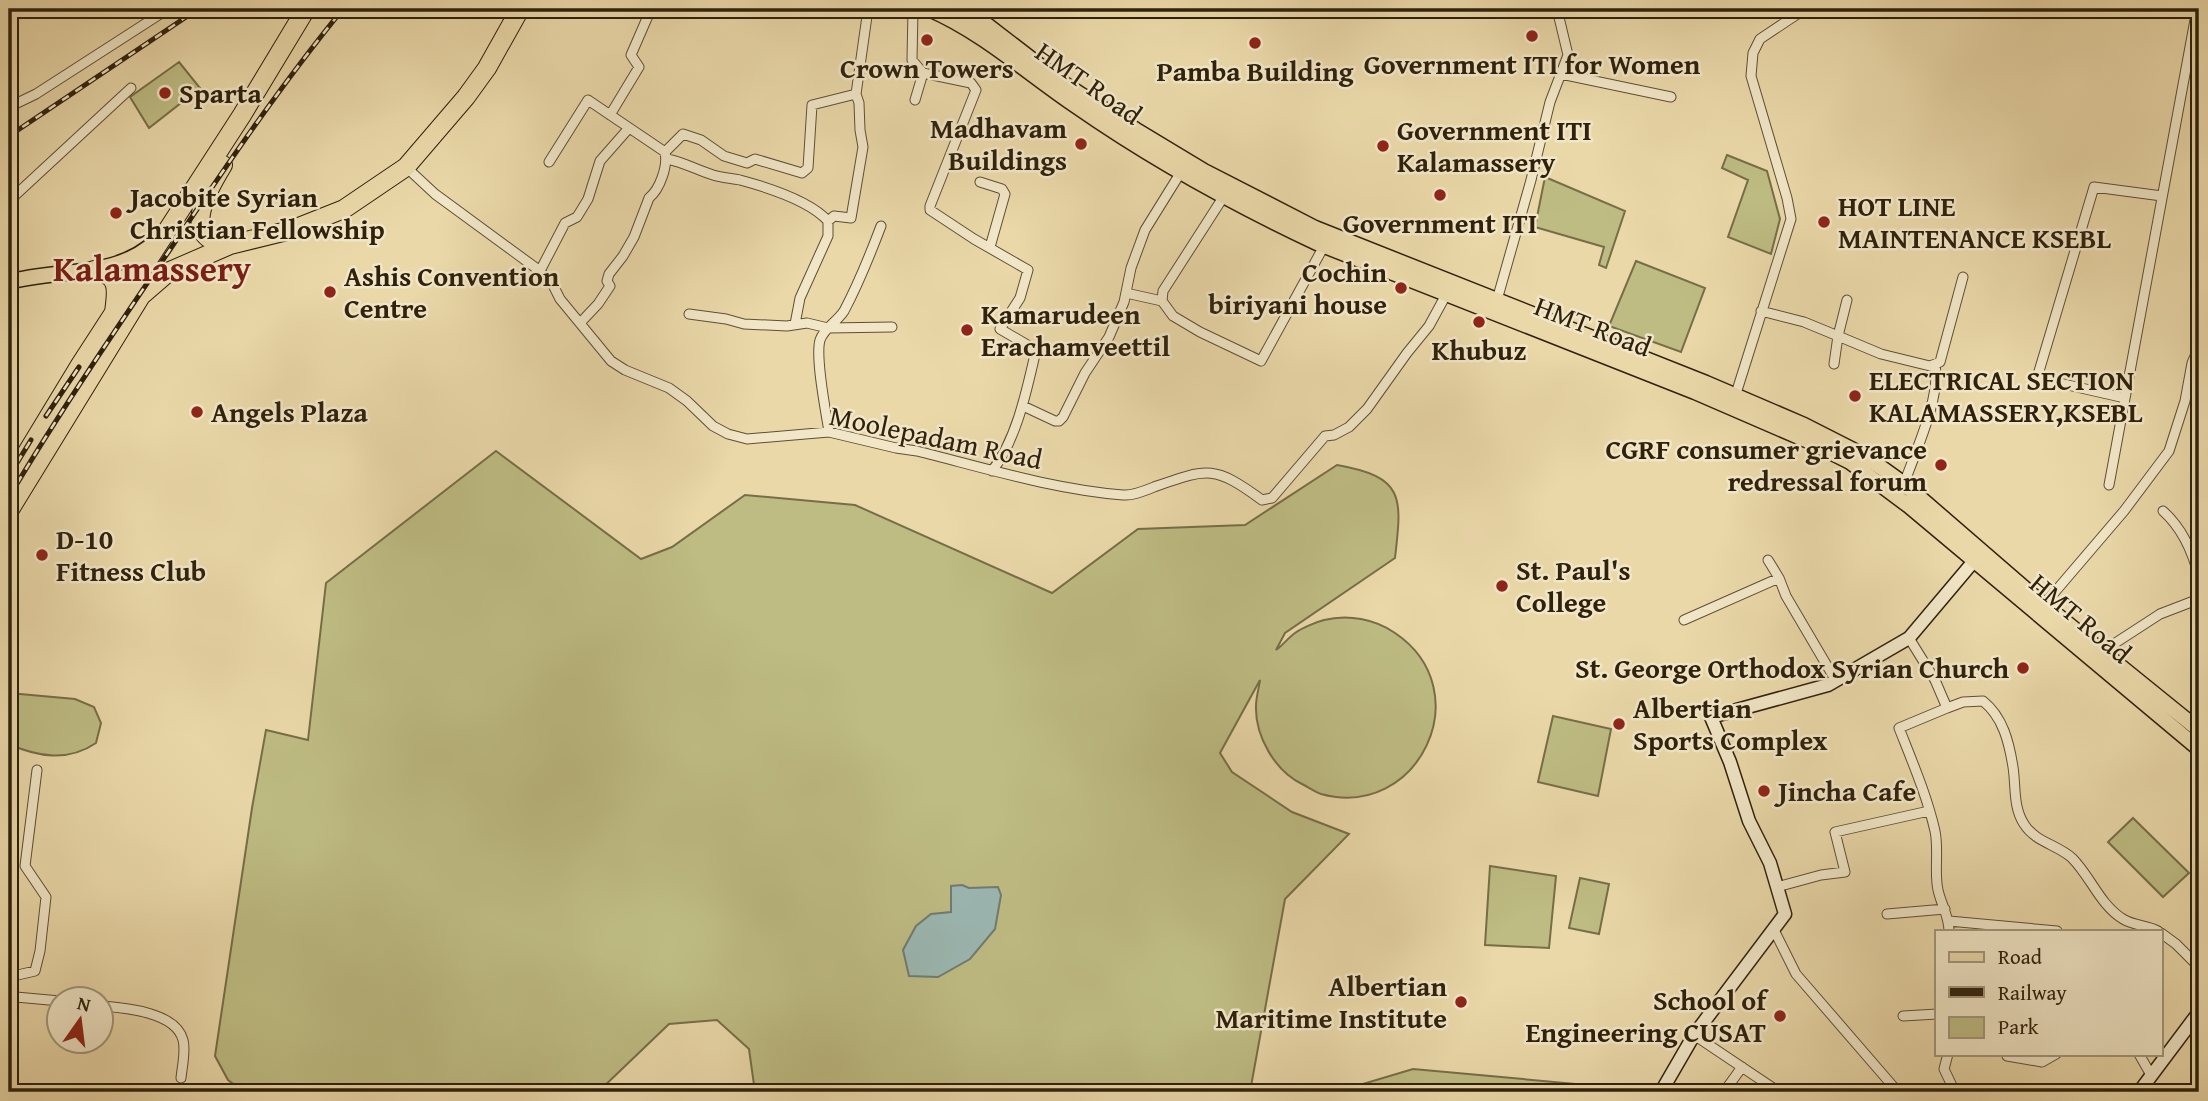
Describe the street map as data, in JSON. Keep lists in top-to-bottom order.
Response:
{
  "streets": {
    "main road": ["HMT Road"],
    "street": ["Moolepadam Road"]
  },
  "crossings": [
    ["HMT Road", "Moolepadam Road"]
  ],
  "districts": ["Kalamassery"],
  "places": [
    "Government ITI for Women",
    "Crown Towers",
    "Pamba Building",
    "Sparta",
    "Madhavam Buildings",
    "Government ITI Kalamassery",
    "Government ITI",
    "Jacobite Syrian Christian Fellowship",
    "HOT LINE MAINTENANCE KSEBL",
    "Cochin biriyani house",
    "Ashis Convention Centre",
    "Khubuz",
    "Kamarudeen Erachamveettil",
    "ELECTRICAL SECTION KALAMASSERY,KSEBL",
    "Angels Plaza",
    "CGRF consumer grievance redressal forum",
    "D-10 Fitness Club",
    "St. Paul's College",
    "St. George Orthodox Syrian Church",
    "Albertian Sports Complex",
    "Jincha Cafe",
    "Albertian Maritime Institute",
    "School of Engineering CUSAT"
  ],
  "legend": ["Road", "Railway", "Park"],
  "north": "top"
}
